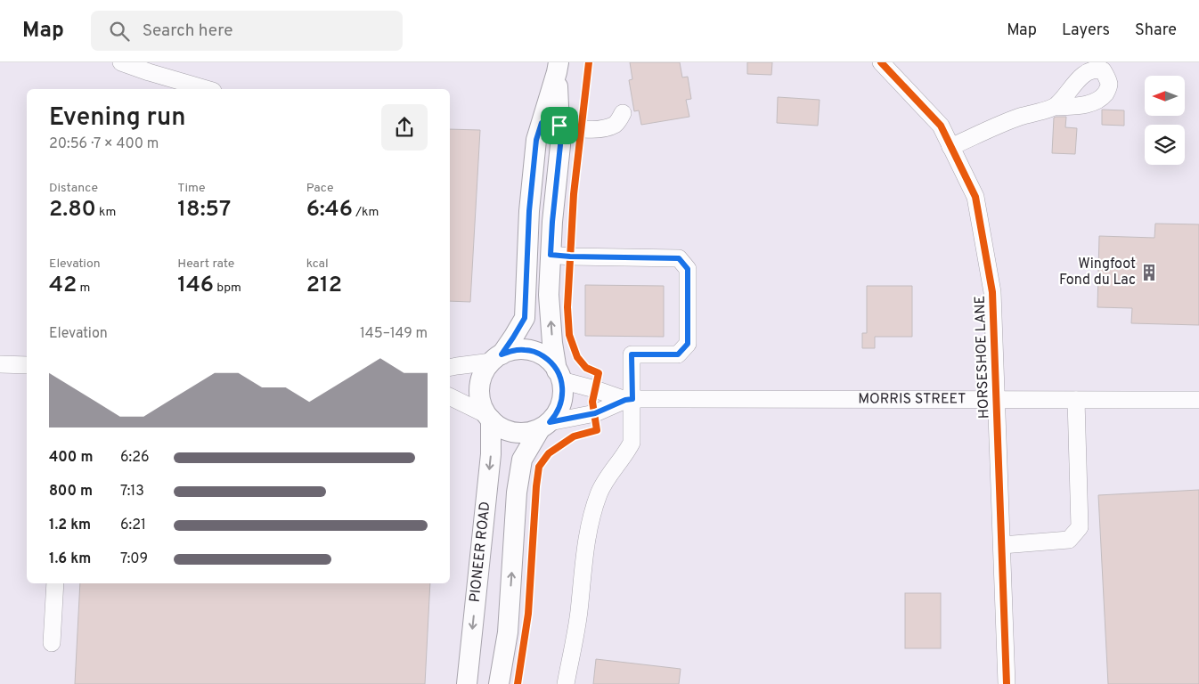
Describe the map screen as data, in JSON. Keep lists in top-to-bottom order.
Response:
{
  "streets": {
    "main road": ["PIONEER ROAD"],
    "street": ["HORSESHOE LANE", "MORRIS STREET"]
  },
  "crossings": [
    ["HORSESHOE LANE", "MORRIS STREET"],
    ["MORRIS STREET", "PIONEER ROAD"]
  ],
  "places": {
    "building": ["Wingfoot Fond du Lac"]
  },
  "north": "left",
  "page": {
    "header": "Map",
    "search": "Search here",
    "nav": ["Map", "Layers", "Share"],
    "heading": ["Evening run", "20:56 · 7 × 400 m"],
    "stats": [
      ["Distance", "2.80 km"],
      ["Time", "18:57"],
      ["Pace", "6:46 /km"],
      ["Elevation", "42 m"],
      ["Heart rate", "146 bpm"],
      ["kcal", "212"]
    ],
    "chart": ["Elevation", "145–149 m"],
    "list": [
      {
        "name": "400 m",
        "note": "6:26"
      },
      {
        "name": "800 m",
        "note": "7:13"
      },
      {
        "name": "1.2 km",
        "note": "6:21"
      },
      {
        "name": "1.6 km",
        "note": "7:09"
      }
    ]
  }
}
